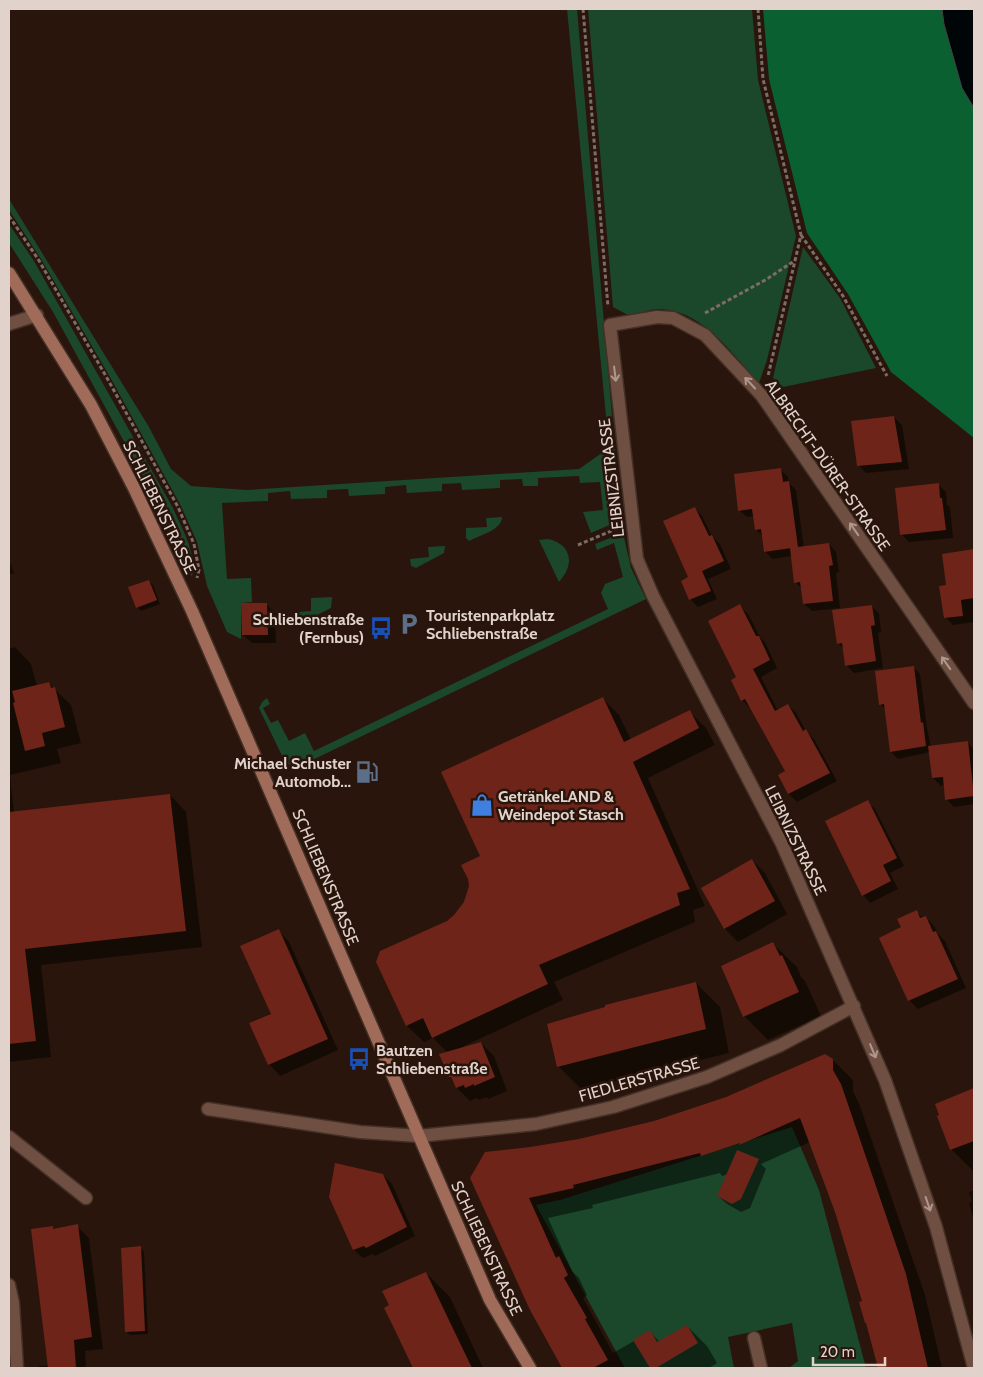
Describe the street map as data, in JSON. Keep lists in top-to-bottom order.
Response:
{
  "streets": {
    "main road": ["SCHLIEBENSTRASSE"],
    "street": ["ALBRECHT-DÜRER-STRASSE", "LEIBNIZSTRASSE", "FIEDLERSTRASSE"]
  },
  "crossings": [
    ["ALBRECHT-DÜRER-STRASSE", "LEIBNIZSTRASSE"],
    ["LEIBNIZSTRASSE", "FIEDLERSTRASSE"],
    ["SCHLIEBENSTRASSE", "FIEDLERSTRASSE"]
  ],
  "one_way": ["ALBRECHT-DÜRER-STRASSE", "LEIBNIZSTRASSE"],
  "places": {
    "parking": ["Touristenparkplatz Schliebenstraße"],
    "bus stop": ["Schliebenstraße (Fernbus)", "Bautzen Schliebenstraße"],
    "fuel station": ["Michael Schuster Automob..."],
    "shop": ["GetränkeLAND & Weindepot Stasch"]
  },
  "scale_bar": "20 m"
}
